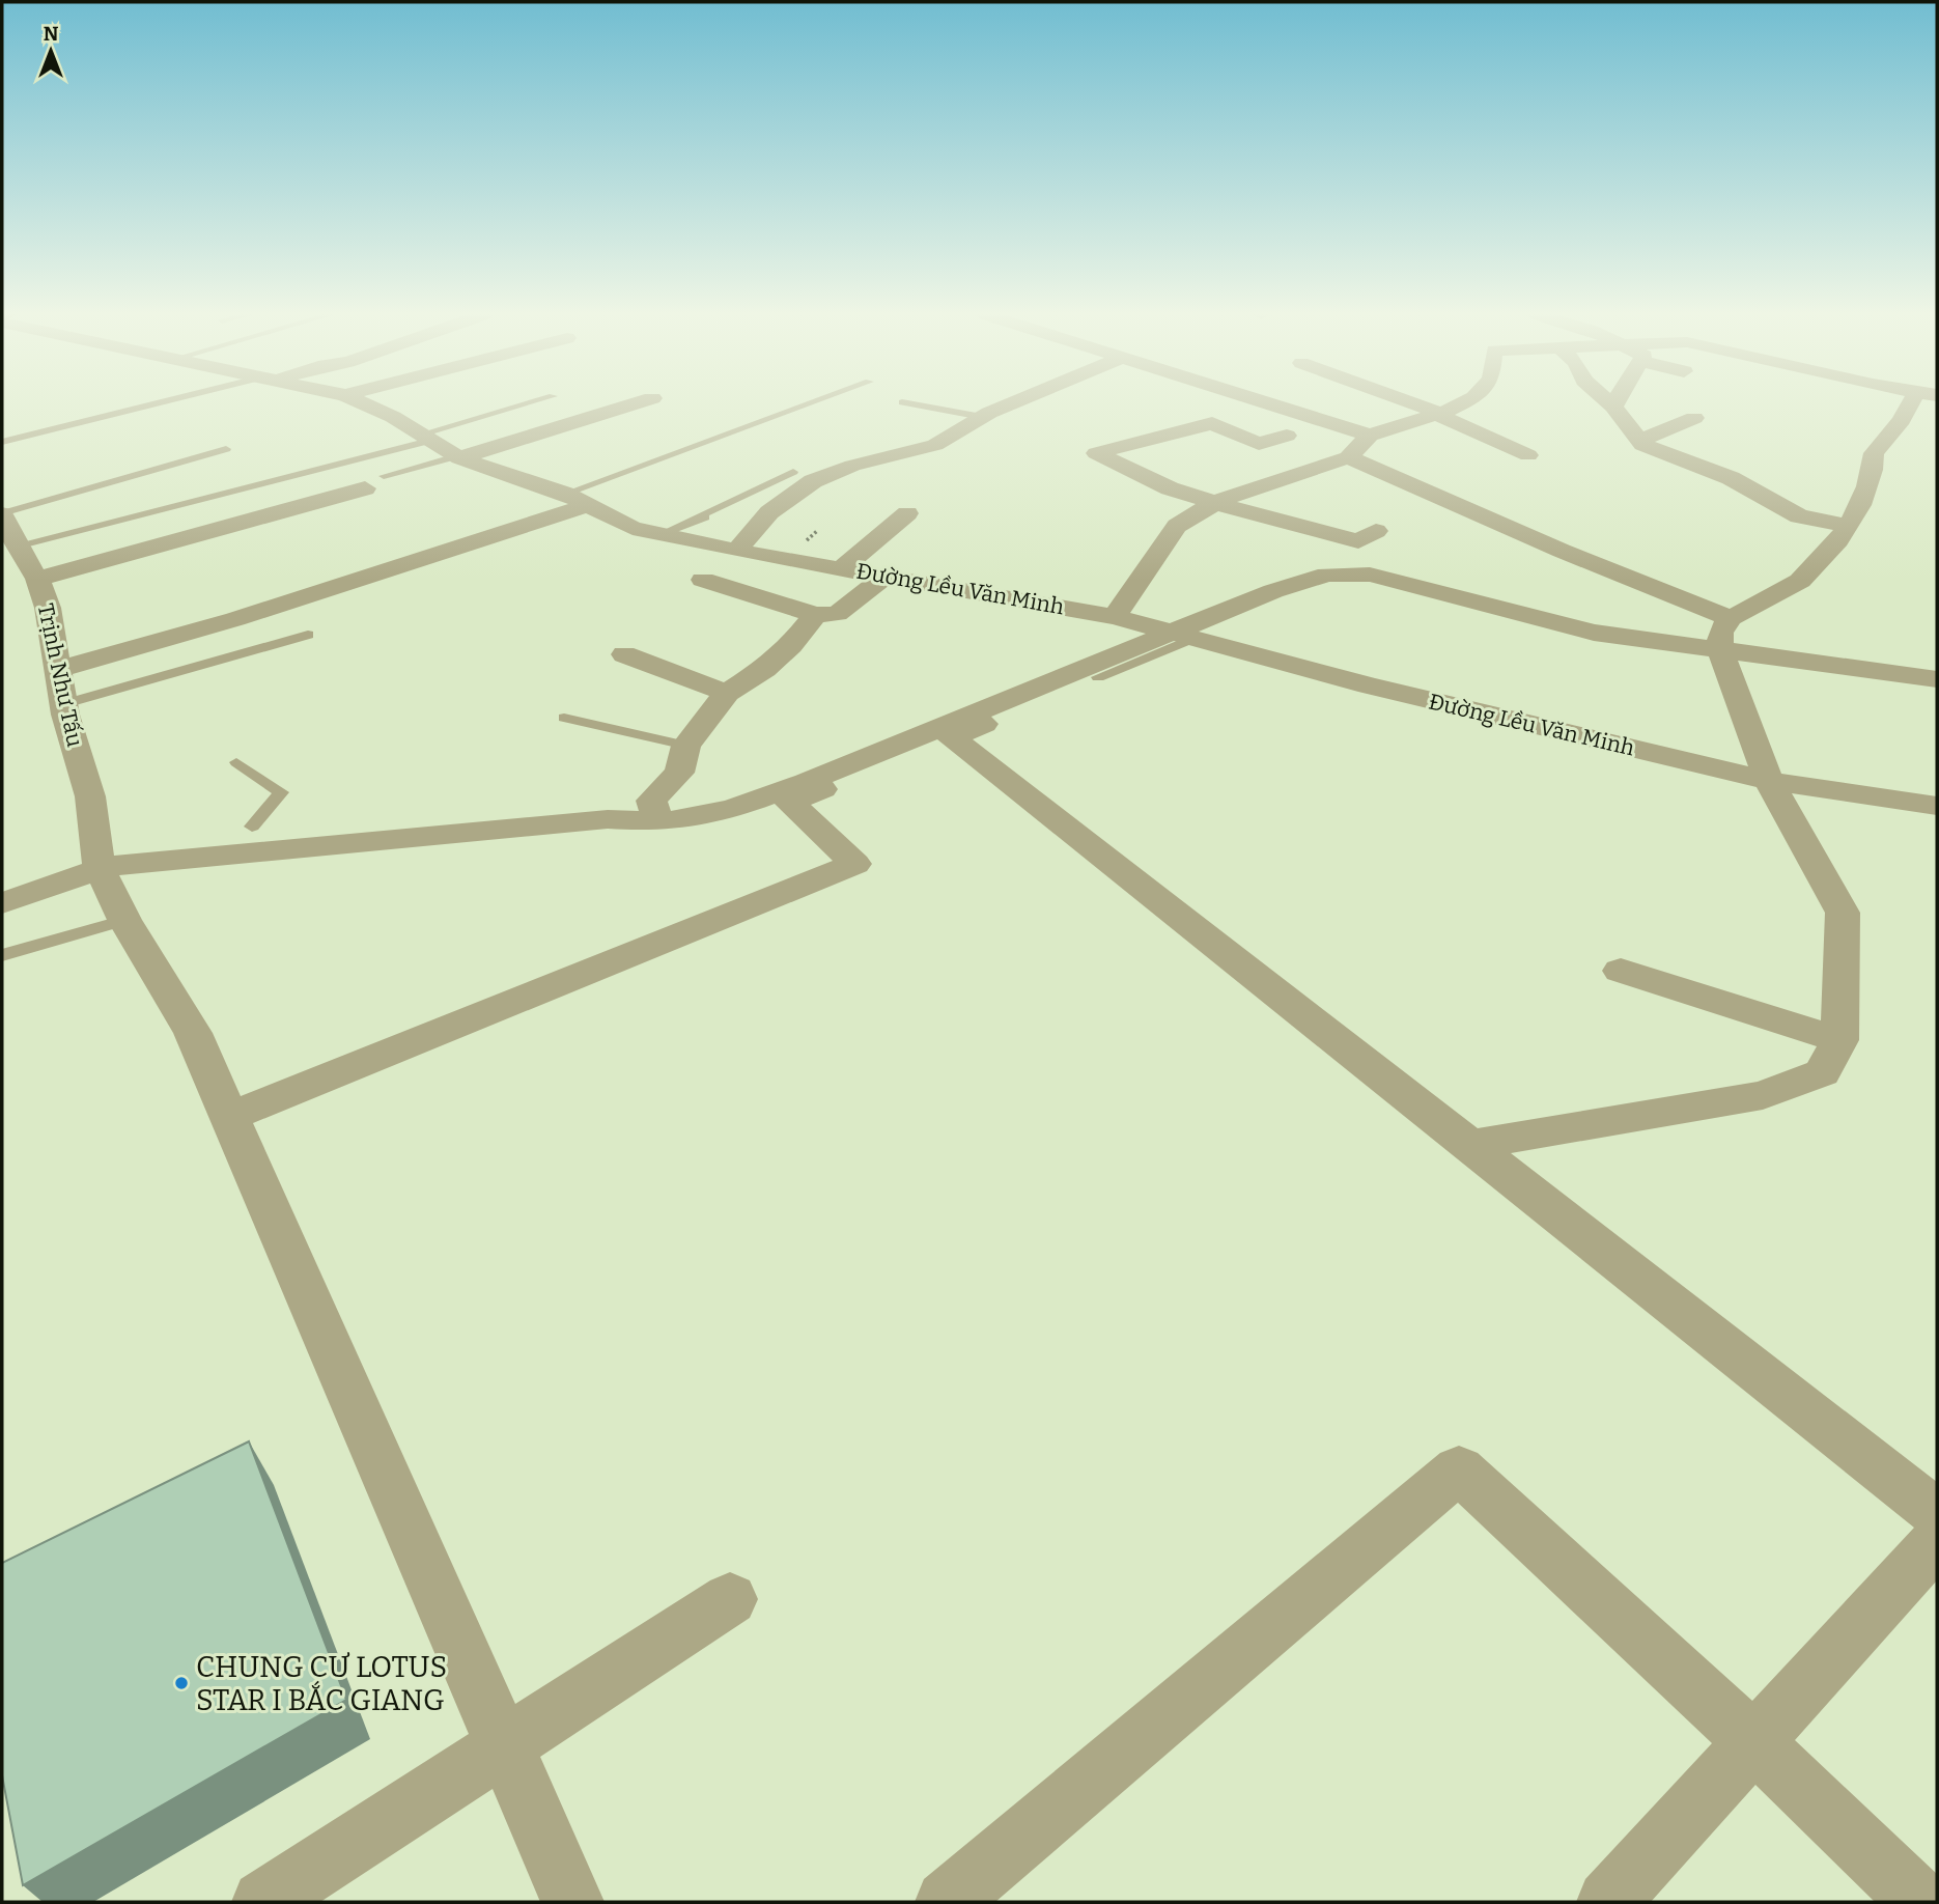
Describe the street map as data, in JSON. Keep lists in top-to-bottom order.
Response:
{
  "streets": {
    "street": ["Đường Lều Văn Minh", "Trịnh Như Tấu"]
  },
  "places": ["CHUNG CƯ LOTUS STAR I BẮC GIANG"],
  "north": "top"
}
